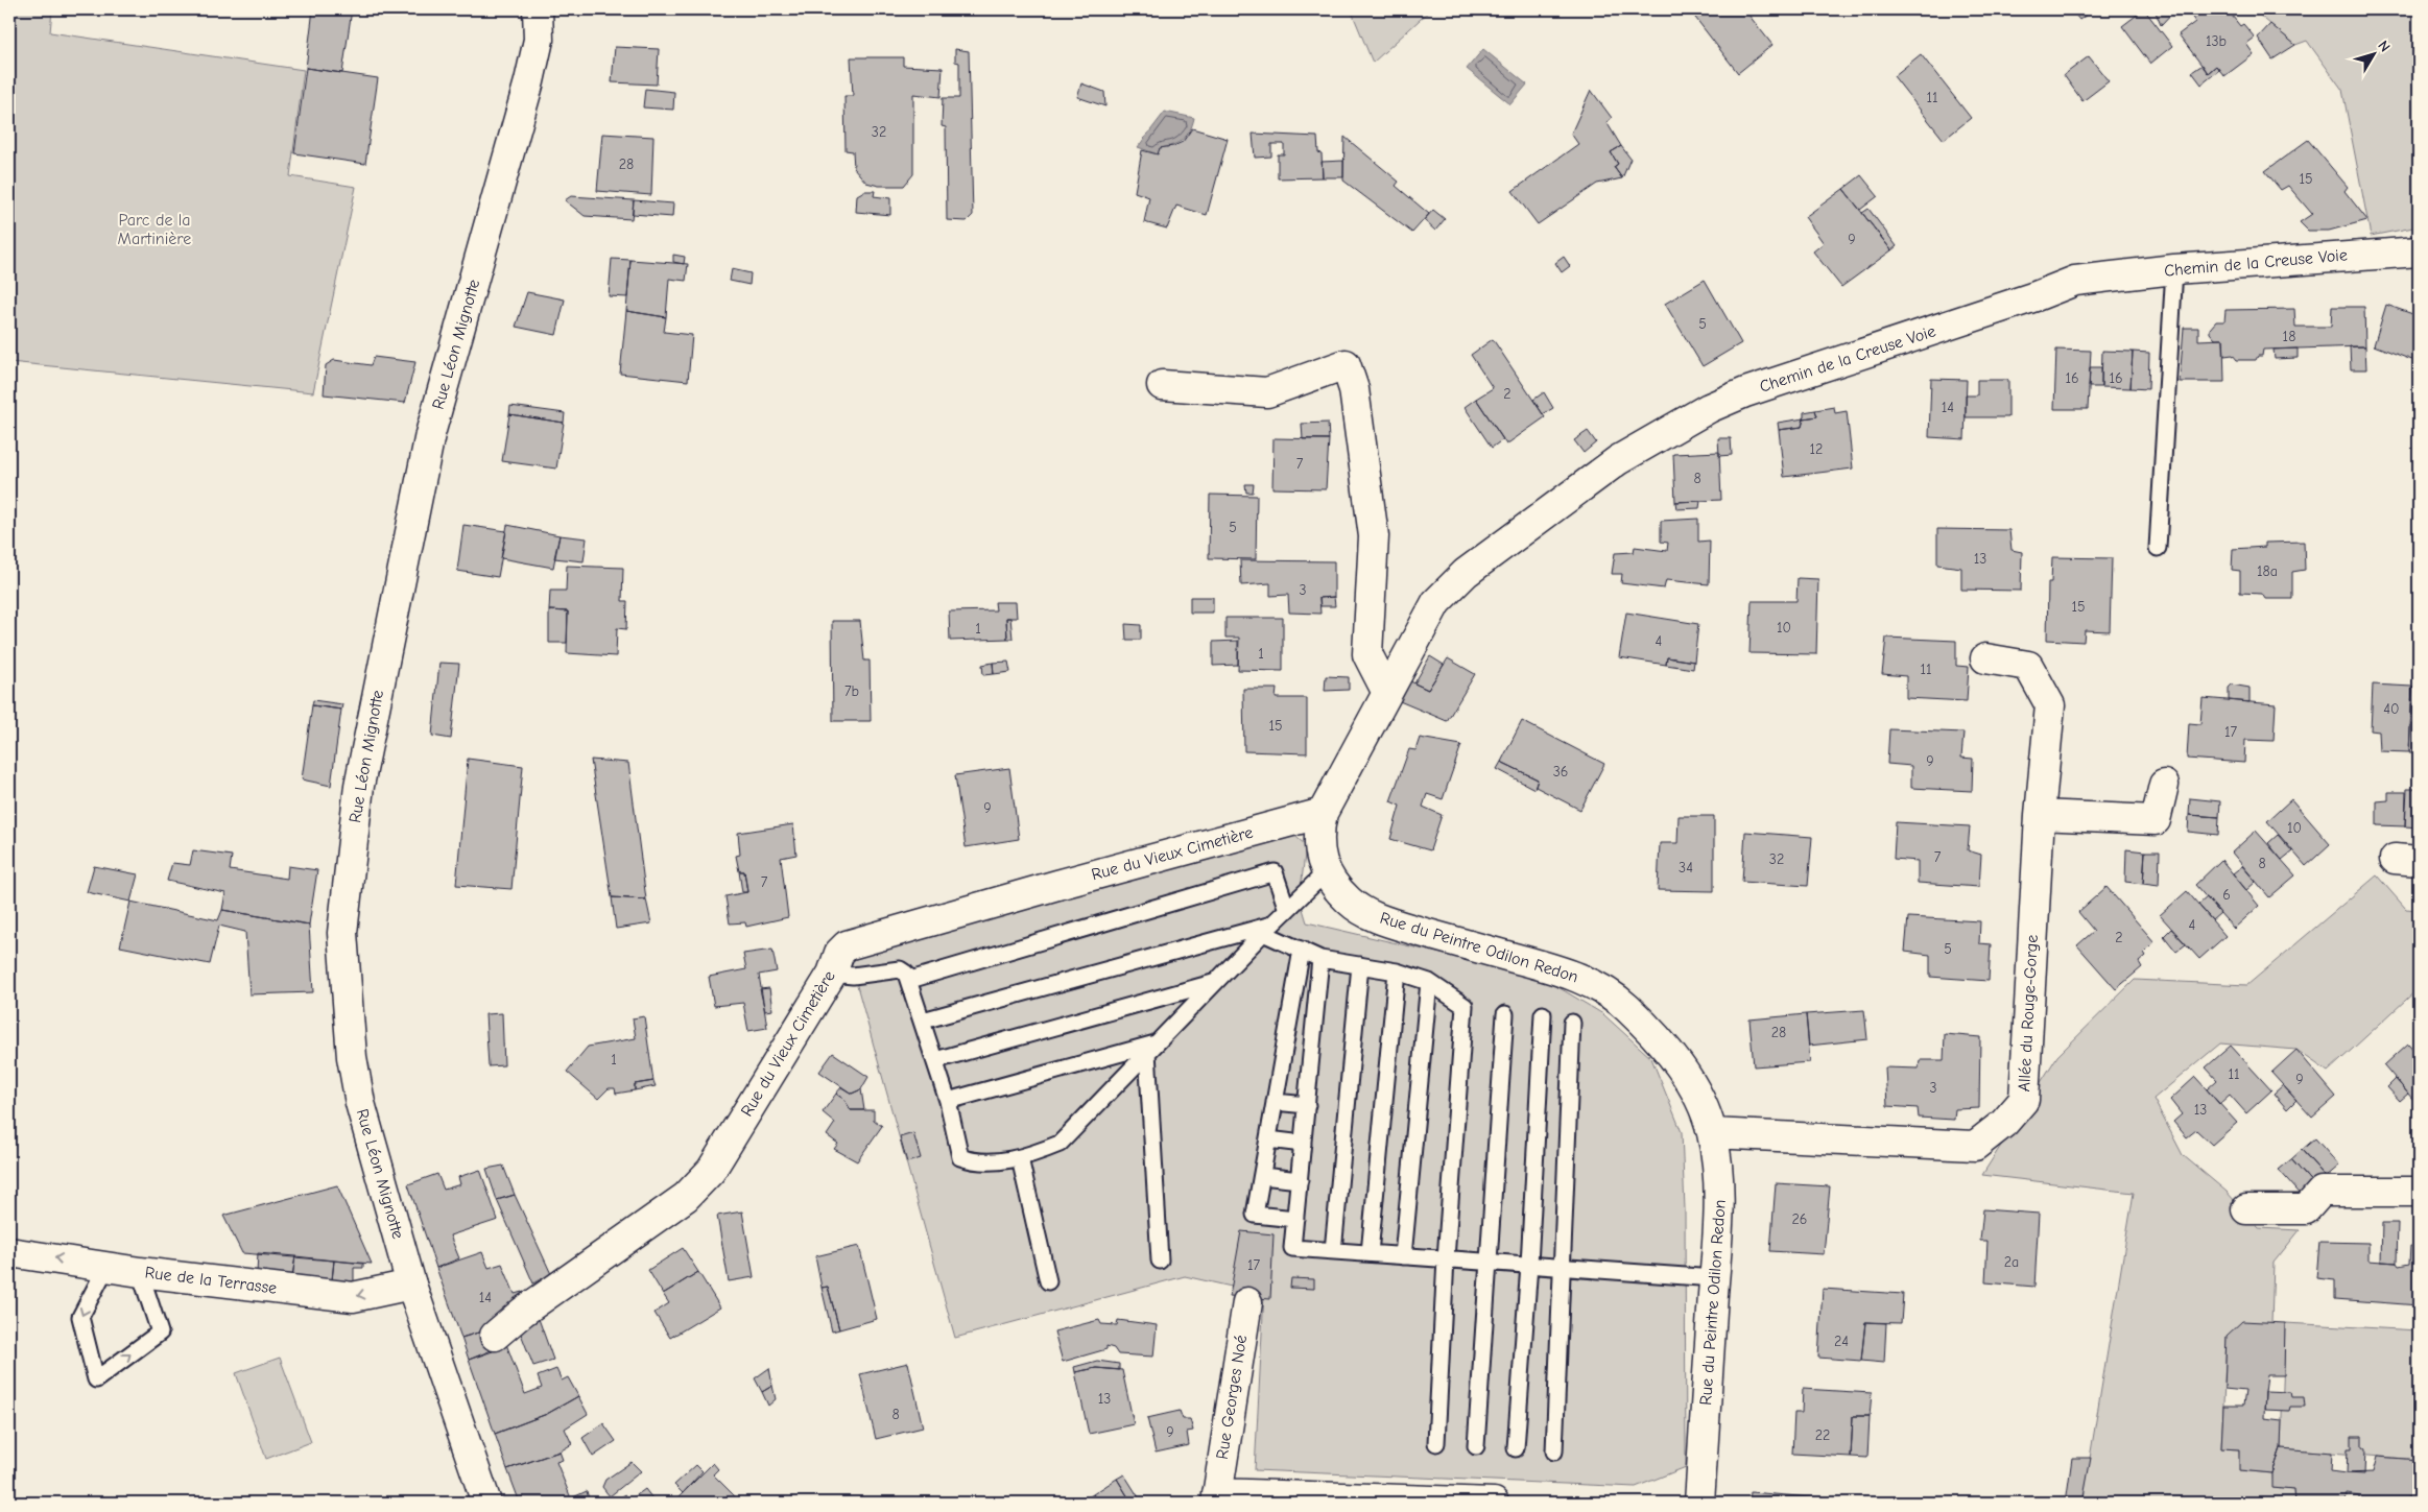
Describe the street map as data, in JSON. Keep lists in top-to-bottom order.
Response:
{
  "streets": {
    "street": [
      "Chemin de la Creuse Voie",
      "Rue Léon Mignotte",
      "Rue du Vieux Cimetière",
      "Rue du Peintre Odilon Redon",
      "Allée du Rouge-Gorge",
      "Rue de la Terrasse",
      "Rue Georges Noé"
    ]
  },
  "crossings": [
    ["Chemin de la Creuse Voie", "Rue du Peintre Odilon Redon"],
    ["Rue Léon Mignotte", "Rue de la Terrasse"],
    ["Rue du Vieux Cimetière", "Rue du Peintre Odilon Redon"],
    ["Rue du Peintre Odilon Redon", "Allée du Rouge-Gorge"]
  ],
  "one_way": ["Rue de la Terrasse"],
  "parks": ["Parc de la Martinière"],
  "house_numbers": [
    "13b",
    "11",
    "32",
    "28",
    "15",
    "9",
    "5",
    "18",
    "16",
    "16",
    "2",
    "14",
    "12",
    "7",
    "8",
    "5",
    "13",
    "18a",
    "3",
    "15",
    "10",
    "1",
    "4",
    "1",
    "11",
    "7b",
    "40",
    "15",
    "17",
    "9",
    "36",
    "9",
    "10",
    "7",
    "32",
    "8",
    "34",
    "7",
    "6",
    "4",
    "2",
    "5",
    "28",
    "1",
    "11",
    "9",
    "3",
    "13",
    "26",
    "2a",
    "17",
    "14",
    "24",
    "13",
    "8",
    "9",
    "22"
  ],
  "north": "top right"
}
